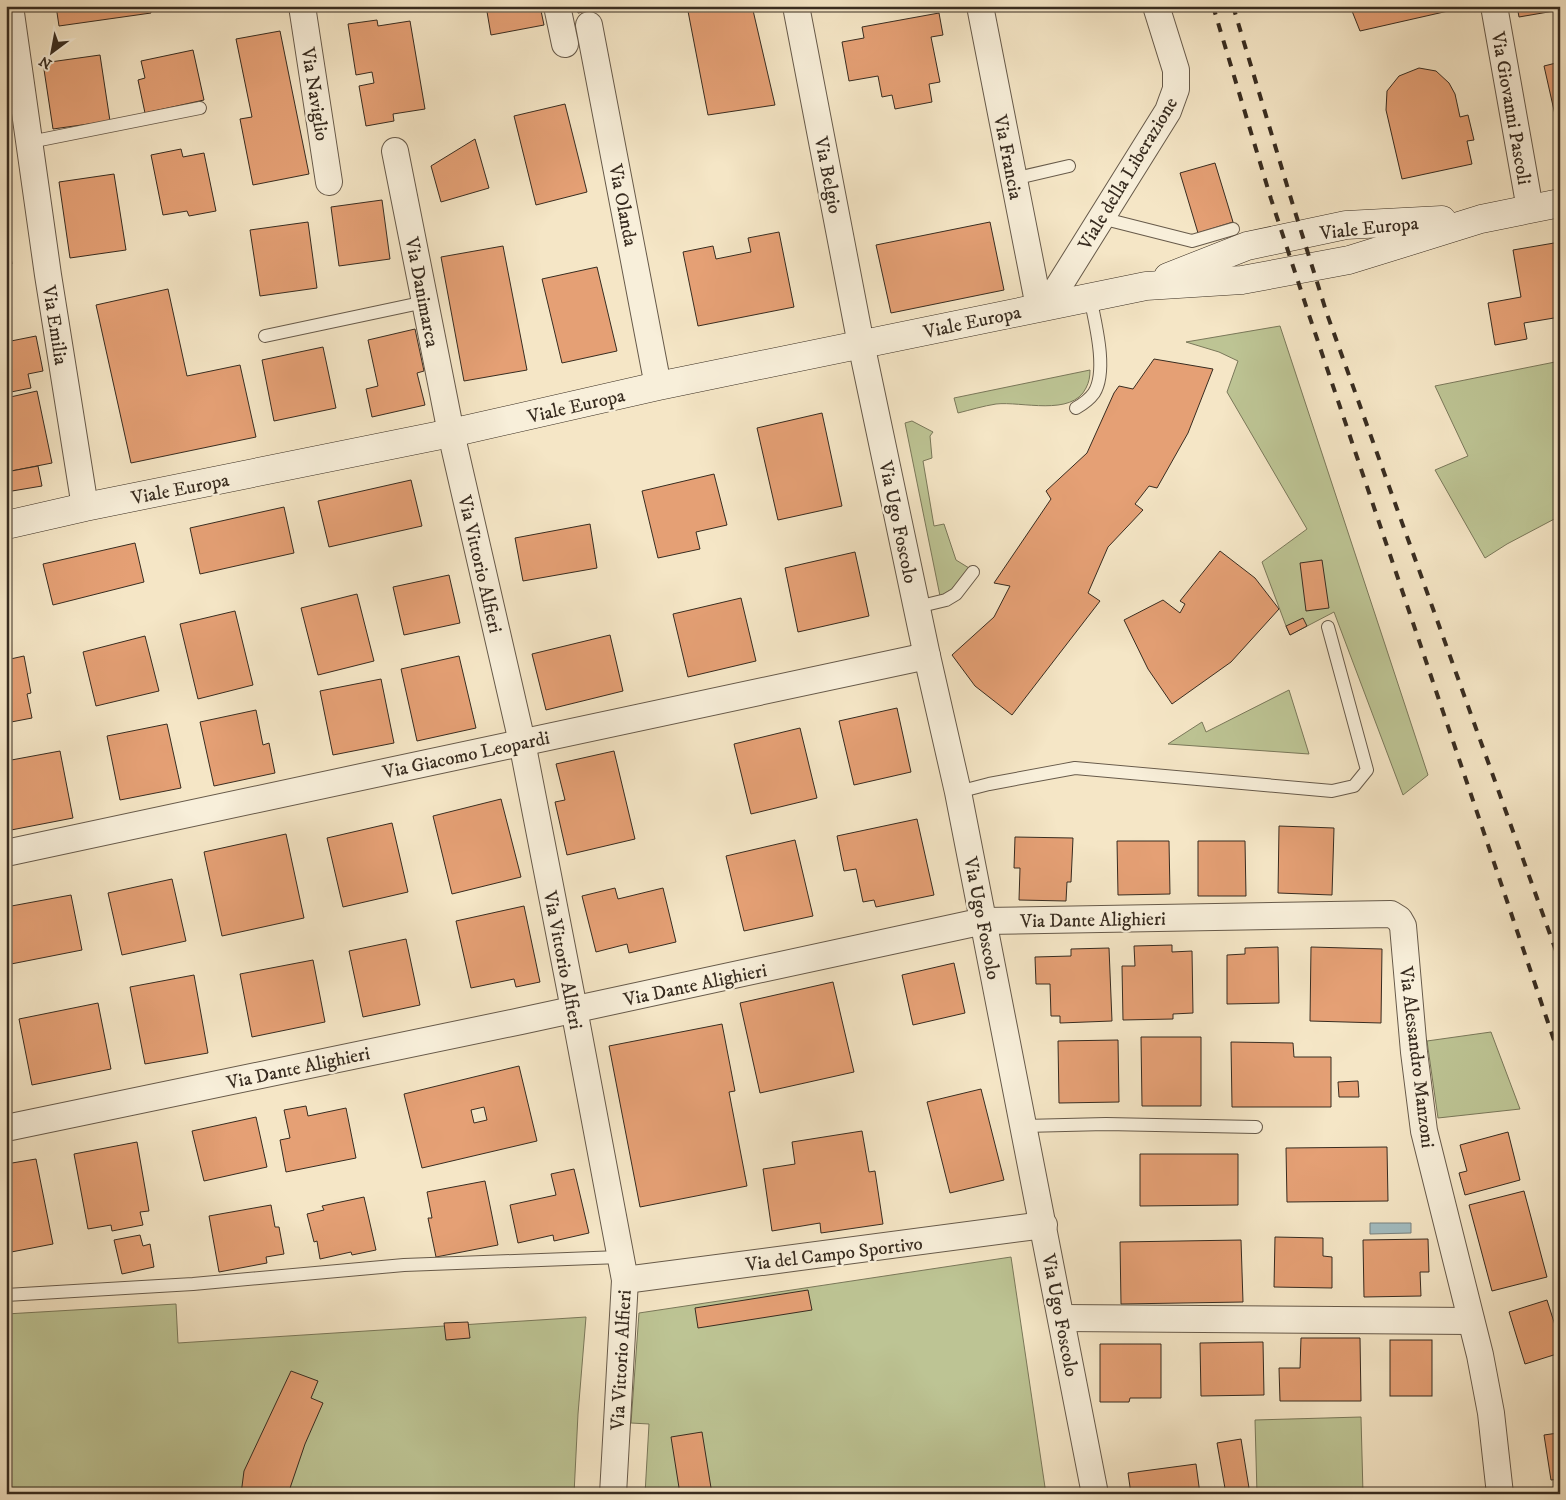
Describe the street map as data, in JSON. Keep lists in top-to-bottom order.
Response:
{
  "streets": {
    "street": [
      "Via Naviglio",
      "Via Giovanni Pascoli",
      "Via Francia",
      "Viale della Liberazione",
      "Via Belgio",
      "Via Olanda",
      "Viale Europa",
      "Via Danimarca",
      "Via Emilia",
      "Via Ugo Foscolo",
      "Via Vittorio Alfieri",
      "Via Giacomo Leopardi",
      "Via Dante Alighieri",
      "Via Alessandro Manzoni",
      "Via del Campo Sportivo"
    ]
  },
  "crossings": [
    ["Via Giovanni Pascoli", "Viale Europa"],
    ["Via Francia", "Viale della Liberazione"],
    ["Via Francia", "Viale Europa"],
    ["Viale della Liberazione", "Viale Europa"],
    ["Via Belgio", "Viale Europa"],
    ["Via Belgio", "Via Ugo Foscolo"],
    ["Via Olanda", "Viale Europa"],
    ["Viale Europa", "Via Danimarca"],
    ["Viale Europa", "Via Emilia"],
    ["Viale Europa", "Via Ugo Foscolo"],
    ["Viale Europa", "Via Vittorio Alfieri"],
    ["Via Danimarca", "Via Vittorio Alfieri"],
    ["Via Ugo Foscolo", "Via Giacomo Leopardi"],
    ["Via Ugo Foscolo", "Via Dante Alighieri"],
    ["Via Ugo Foscolo", "Via del Campo Sportivo"],
    ["Via Vittorio Alfieri", "Via Giacomo Leopardi"],
    ["Via Vittorio Alfieri", "Via Dante Alighieri"],
    ["Via Vittorio Alfieri", "Via del Campo Sportivo"],
    ["Via Dante Alighieri", "Via Alessandro Manzoni"]
  ],
  "north": "bottom left"
}
